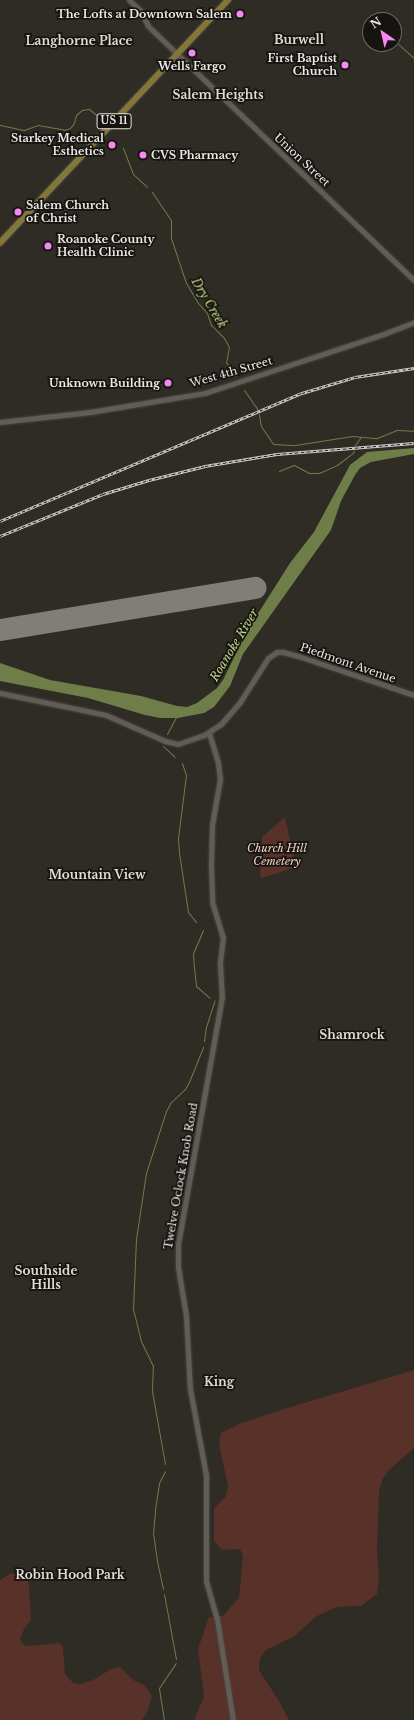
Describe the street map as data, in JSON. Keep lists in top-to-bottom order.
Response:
{
  "streets": {
    "main road": ["US 11"],
    "street": [
      "Union Street",
      "West 4th Street",
      "Piedmont Avenue",
      "Twelve Oclock Knob Road"
    ]
  },
  "crossings": [
    ["US 11", "Union Street"],
    ["Piedmont Avenue", "Twelve Oclock Knob Road"]
  ],
  "districts": [
    "Burwell",
    "Langhorne Place",
    "Salem Heights",
    "Mountain View",
    "Shamrock",
    "Southside Hills",
    "King",
    "Robin Hood Park"
  ],
  "water": ["Dry Creek", "Roanoke River"],
  "parks": ["Church Hill Cemetery"],
  "places": [
    "The Lofts at Downtown Salem",
    "Wells Fargo",
    "First Baptist Church",
    "Starkey Medical Esthetics",
    "CVS Pharmacy",
    "Salem Church of Christ",
    "Roanoke County Health Clinic",
    "Unknown Building"
  ],
  "north": "top left"
}
